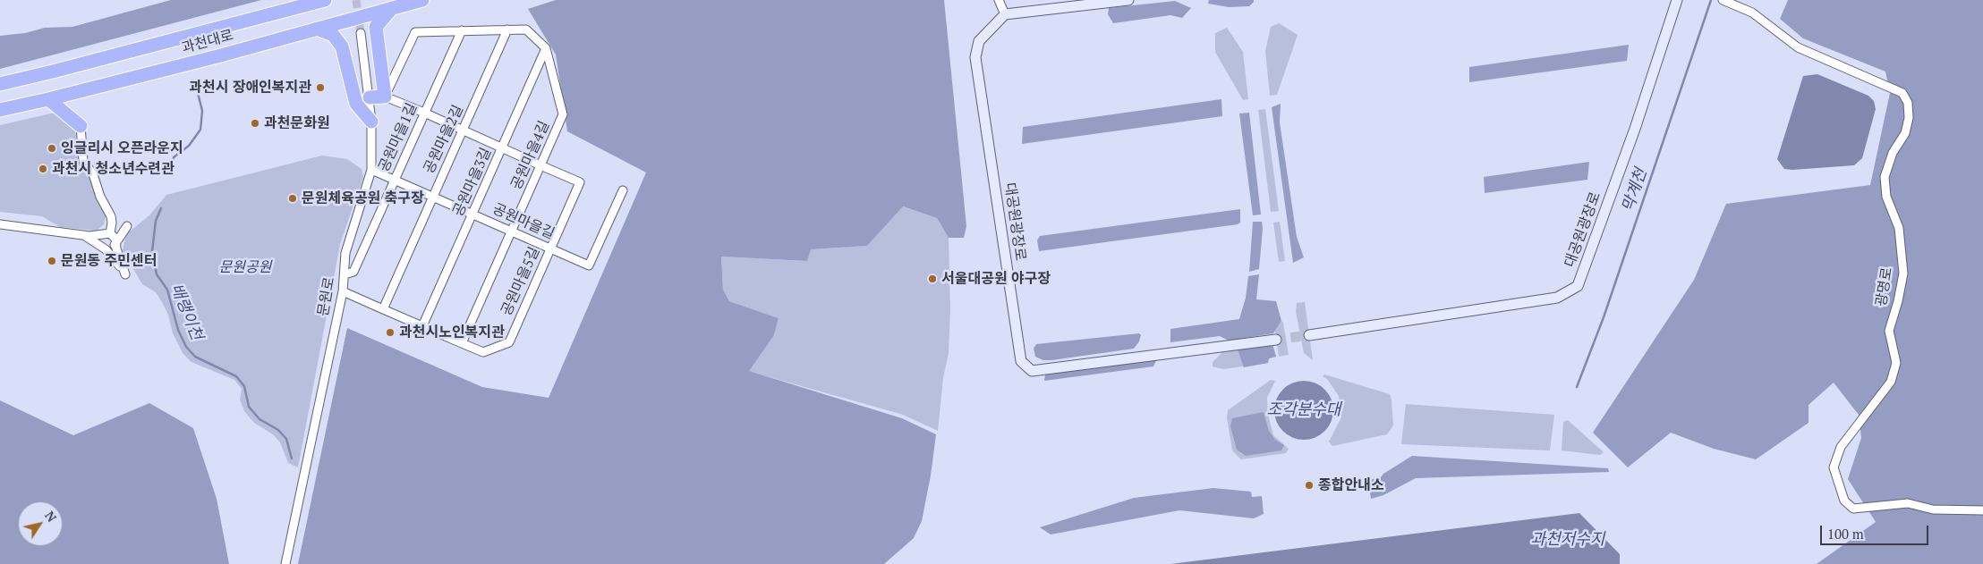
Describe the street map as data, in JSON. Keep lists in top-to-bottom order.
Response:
{
  "streets": {
    "highway": ["과천대로"],
    "street": [
      "공원마을1길",
      "공원마을2길",
      "공원마을4길",
      "공원마을3길",
      "공원마을길",
      "대공원광장로",
      "공원마을5길",
      "광명로",
      "문원로"
    ]
  },
  "crossings": [
    ["공원마을1길", "공원마을길"],
    ["공원마을1길", "문원로"],
    ["공원마을2길", "공원마을길"],
    ["공원마을4길", "공원마을3길"],
    ["공원마을4길", "공원마을길"],
    ["공원마을4길", "공원마을5길"],
    ["공원마을3길", "공원마을길"],
    ["공원마을길", "공원마을5길"],
    ["공원마을길", "문원로"]
  ],
  "water": [
    "막계천",
    "배랭이천",
    "조각분수대",
    "과천저수지"
  ],
  "parks": ["문원공원"],
  "places": [
    "과천시 장애인복지관",
    "과천문화원",
    "잉글리시 오픈라운지",
    "과천시 청소년수련관",
    "문원체육공원 축구장",
    "문원동 주민센터",
    "서울대공원 야구장",
    "과천시노인복지관",
    "종합안내소"
  ],
  "scale_bar": "100 m",
  "north": "top right"
}
